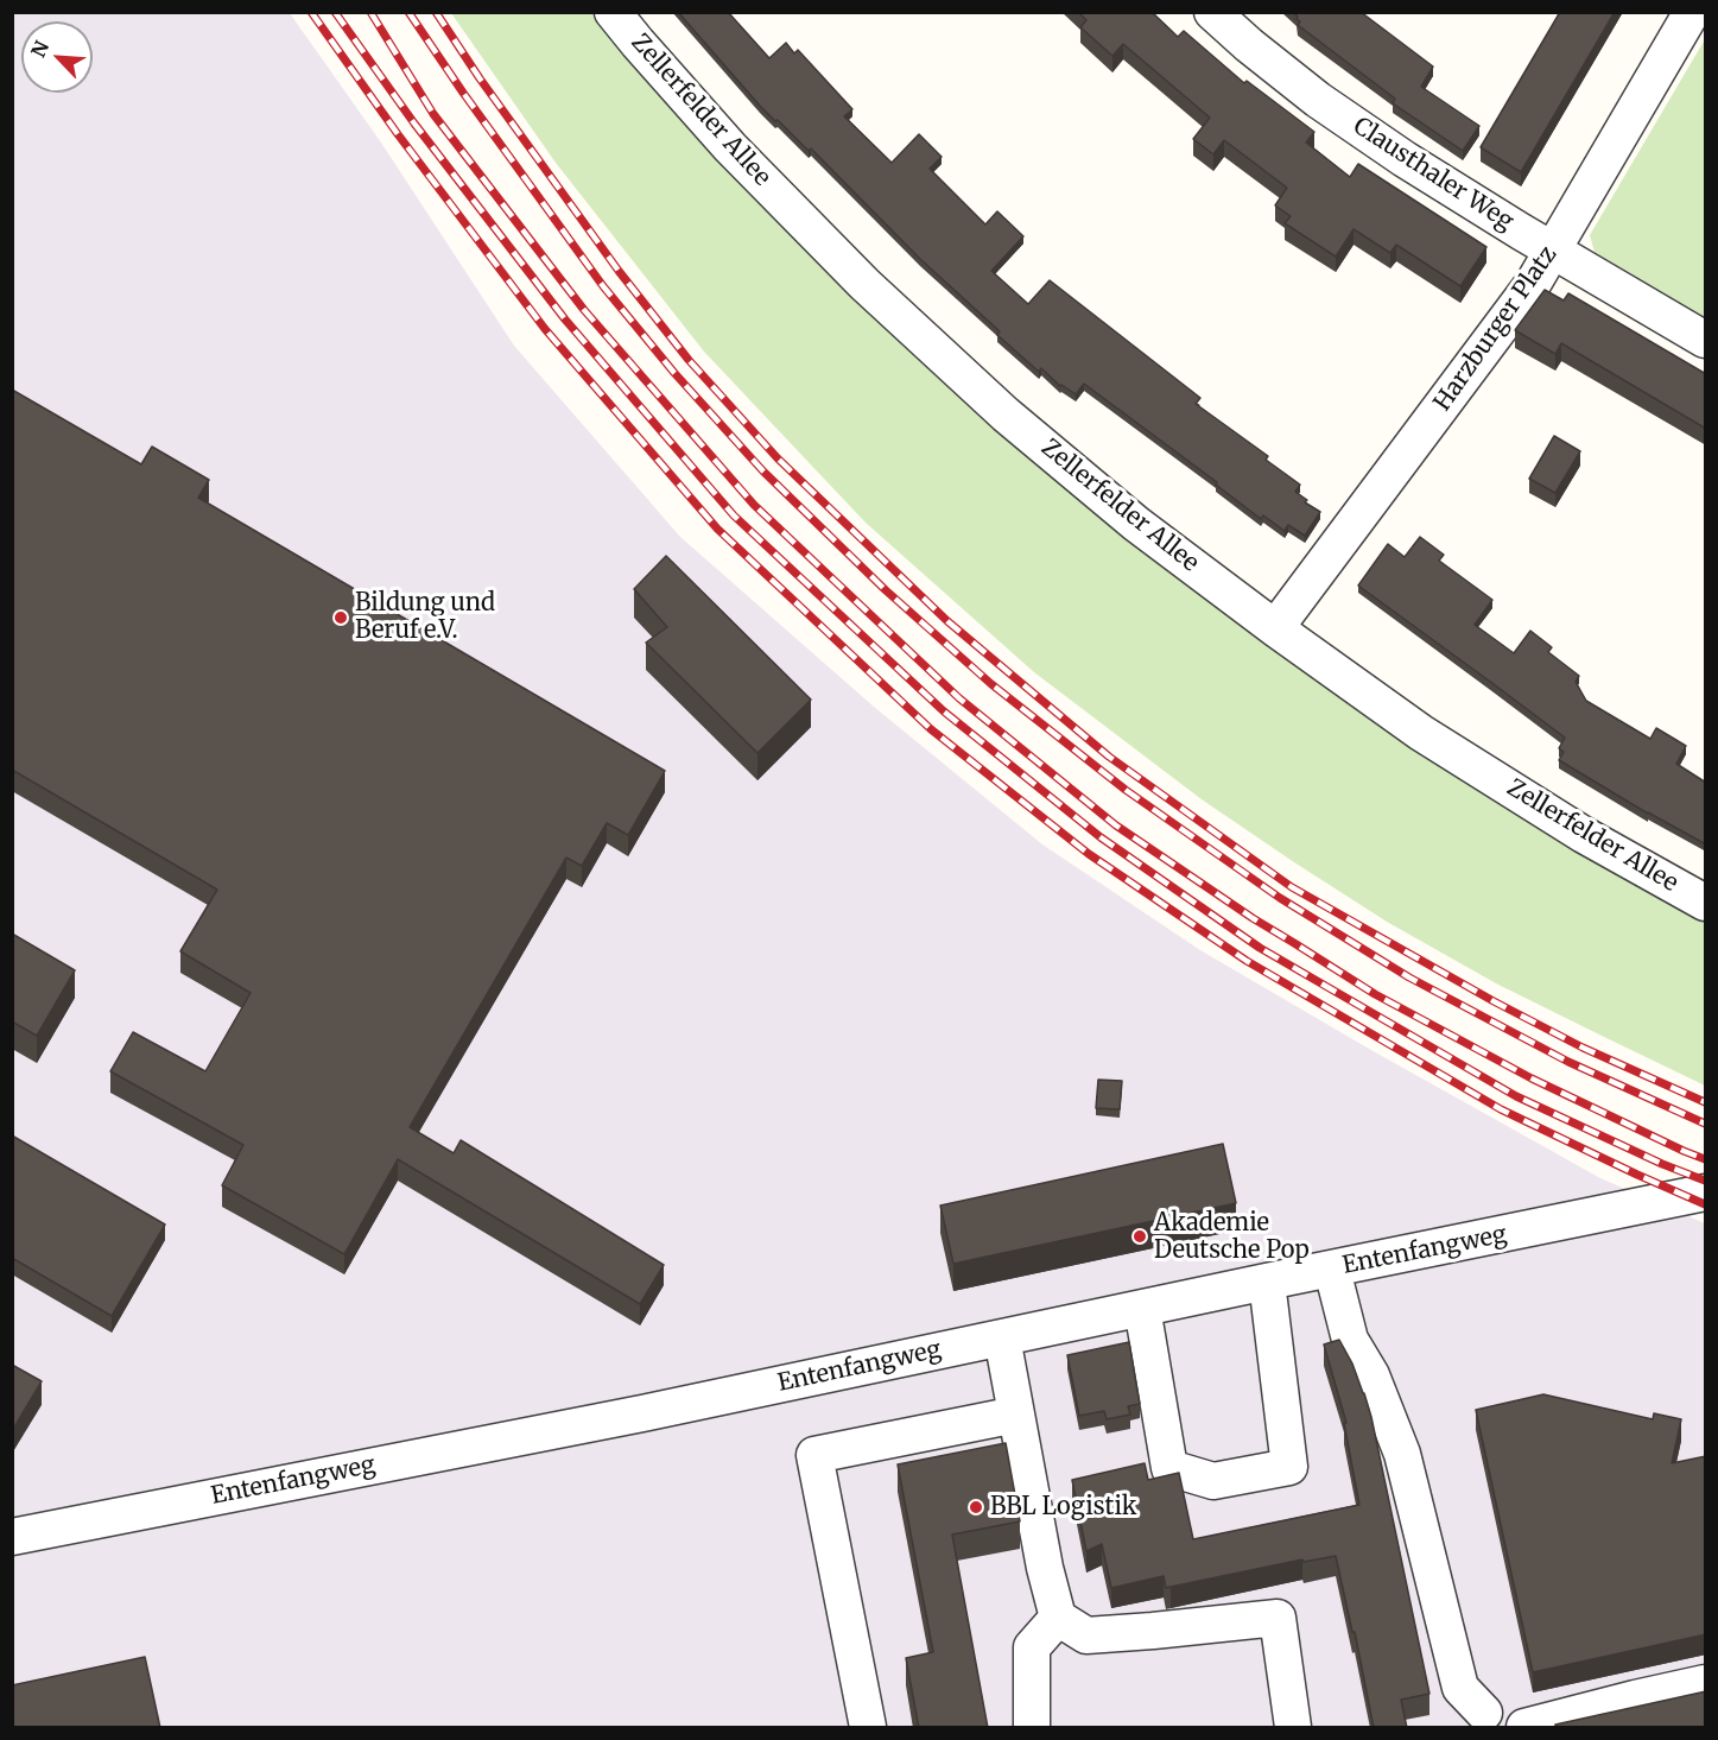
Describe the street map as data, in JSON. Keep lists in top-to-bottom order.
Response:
{
  "streets": {
    "street": [
      "Zellerfelder Allee",
      "Clausthaler Weg",
      "Harzburger Platz",
      "Entenfangweg"
    ]
  },
  "crossings": [
    ["Zellerfelder Allee", "Harzburger Platz"],
    ["Clausthaler Weg", "Harzburger Platz"]
  ],
  "places": ["Bildung und Beruf e.V.", "Akademie Deutsche Pop", "BBL Logistik"],
  "north": "top left"
}
